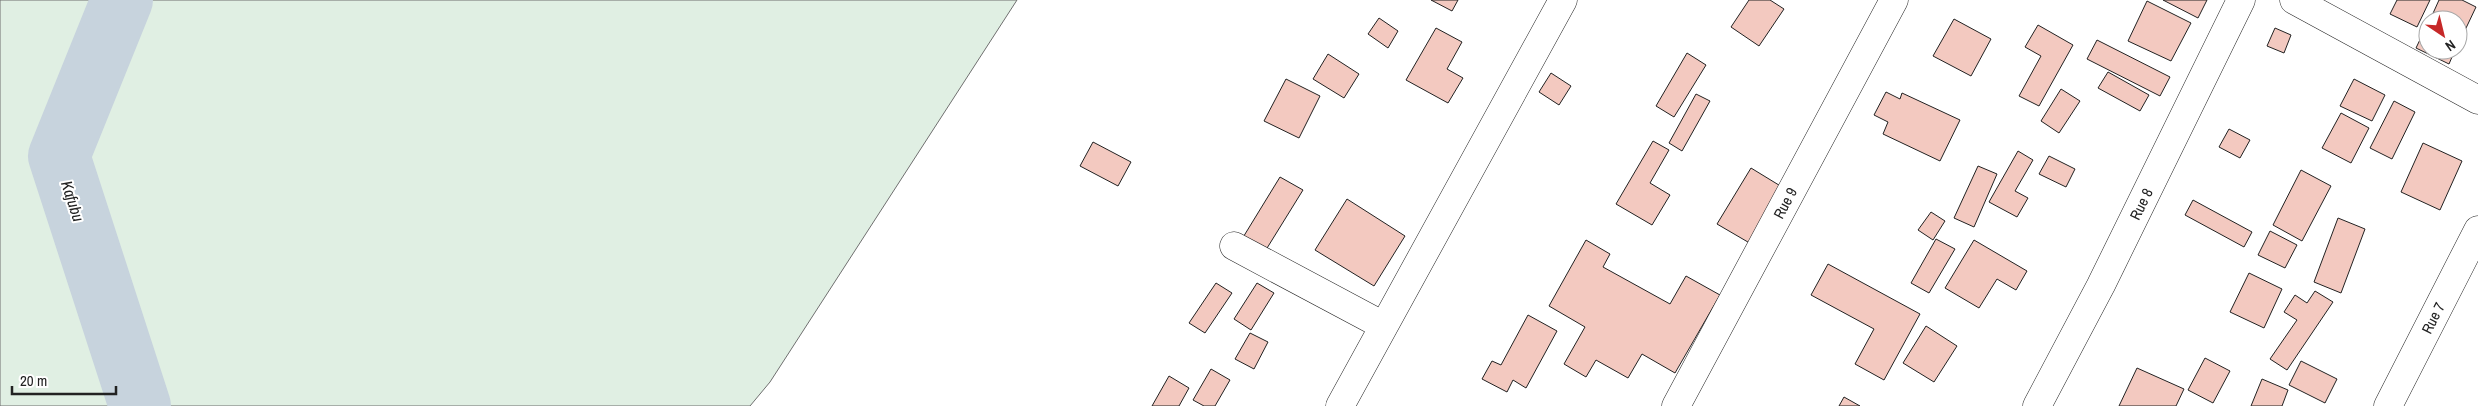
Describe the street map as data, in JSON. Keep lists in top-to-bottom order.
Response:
{
  "streets": {
    "street": ["Rue 9", "Rue 8", "Rue 7"]
  },
  "water": ["Kafubu"],
  "scale_bar": "20 m",
  "north": "bottom right"
}
